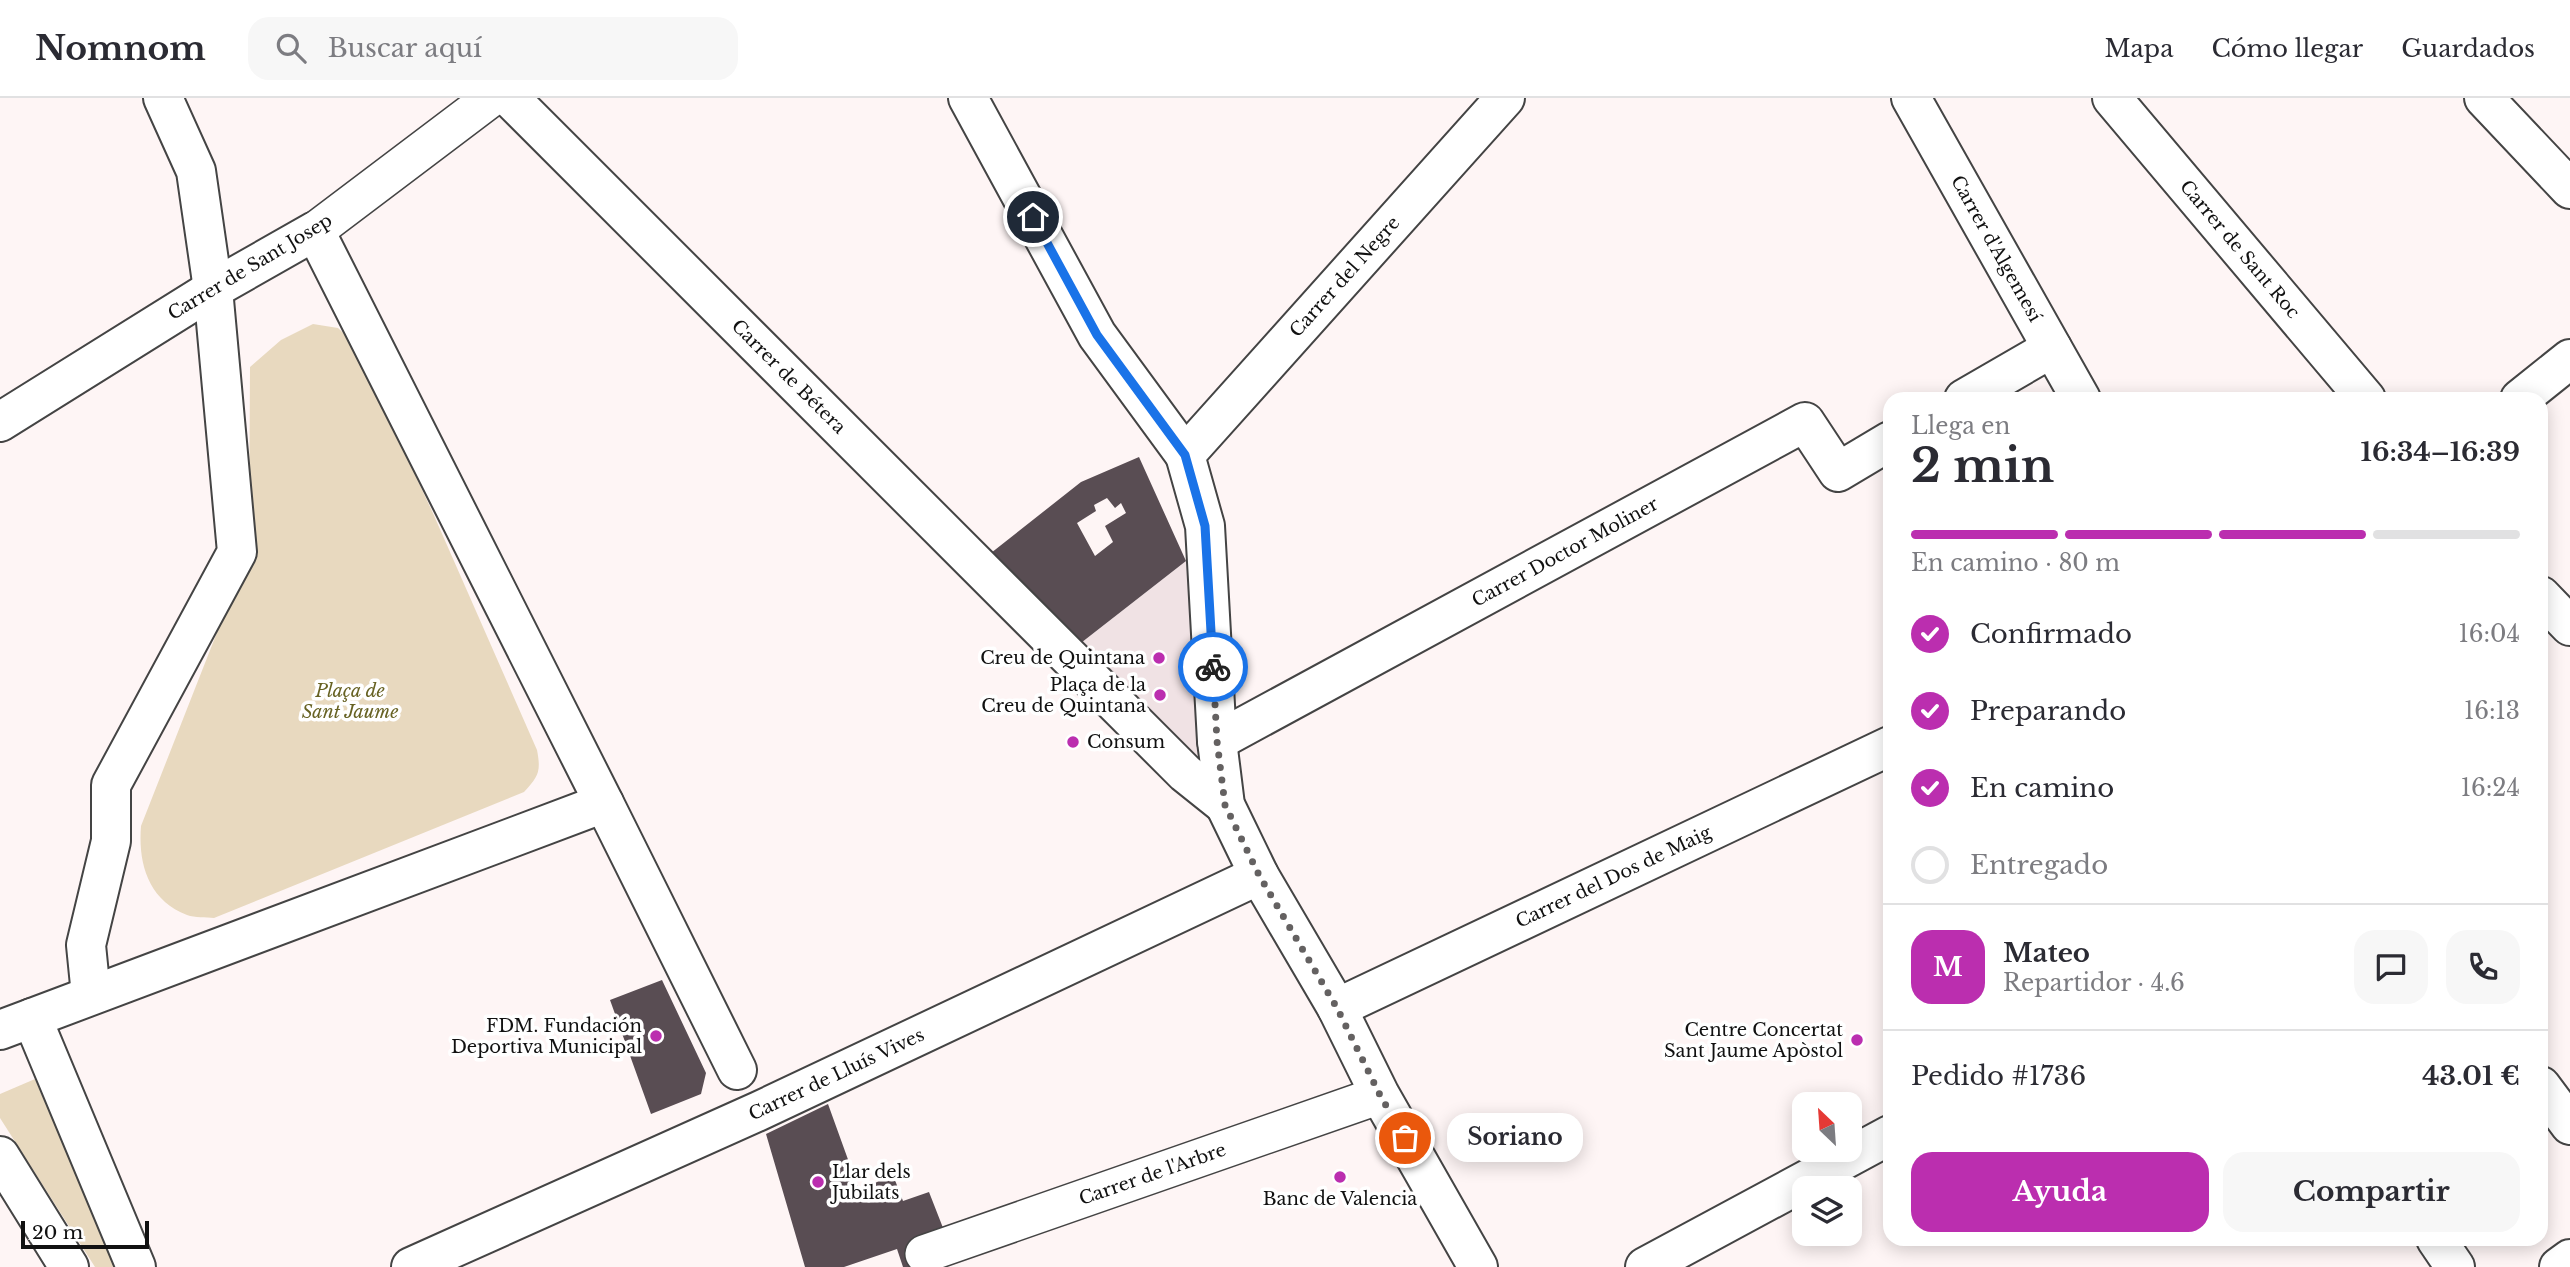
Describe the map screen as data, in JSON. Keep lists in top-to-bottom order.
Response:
{
  "streets": {
    "street": [
      "Carrer de Sant Roc",
      "Carrer d'Algemesí",
      "Carrer de Sant Josep",
      "Carrer del Negre",
      "Carrer de Bétera",
      "Carrer Doctor Moliner",
      "Carrer del Dos de Maig",
      "Carrer de Lluís Vives",
      "Carrer de l'Arbre"
    ]
  },
  "parks": ["Plaça de Sant Jaume"],
  "places": [
    "Creu de Quintana",
    "Plaça de la Creu de Quintana",
    "Consum",
    "FDM. Fundación Deportiva Municipal",
    "Centre Concertat Sant Jaume Apòstol",
    "Soriano",
    "Banc de Valencia",
    "Llar dels Jubilats"
  ],
  "scale_bar": "20 m",
  "north": "top left",
  "page": {
    "header": "Nomnom",
    "search": "Buscar aquí",
    "nav": ["Mapa", "Cómo llegar", "Guardados"],
    "heading": ["2 min", "Llega en", "16:34–16:39"],
    "panel": [
      "Mateo",
      "Repartidor · 4.6",
      "Pedido #1736",
      "43.01 €"
    ],
    "bar": "En camino · 80 m",
    "list": [
      ["Confirmado", "16:04"],
      ["Preparando", "16:13"],
      ["En camino", "16:24"],
      "Entregado"
    ],
    "round": "M",
    "bubble": "Soriano",
    "buttons": ["Ayuda", "Compartir"],
    "scale": "20 m"
  }
}
